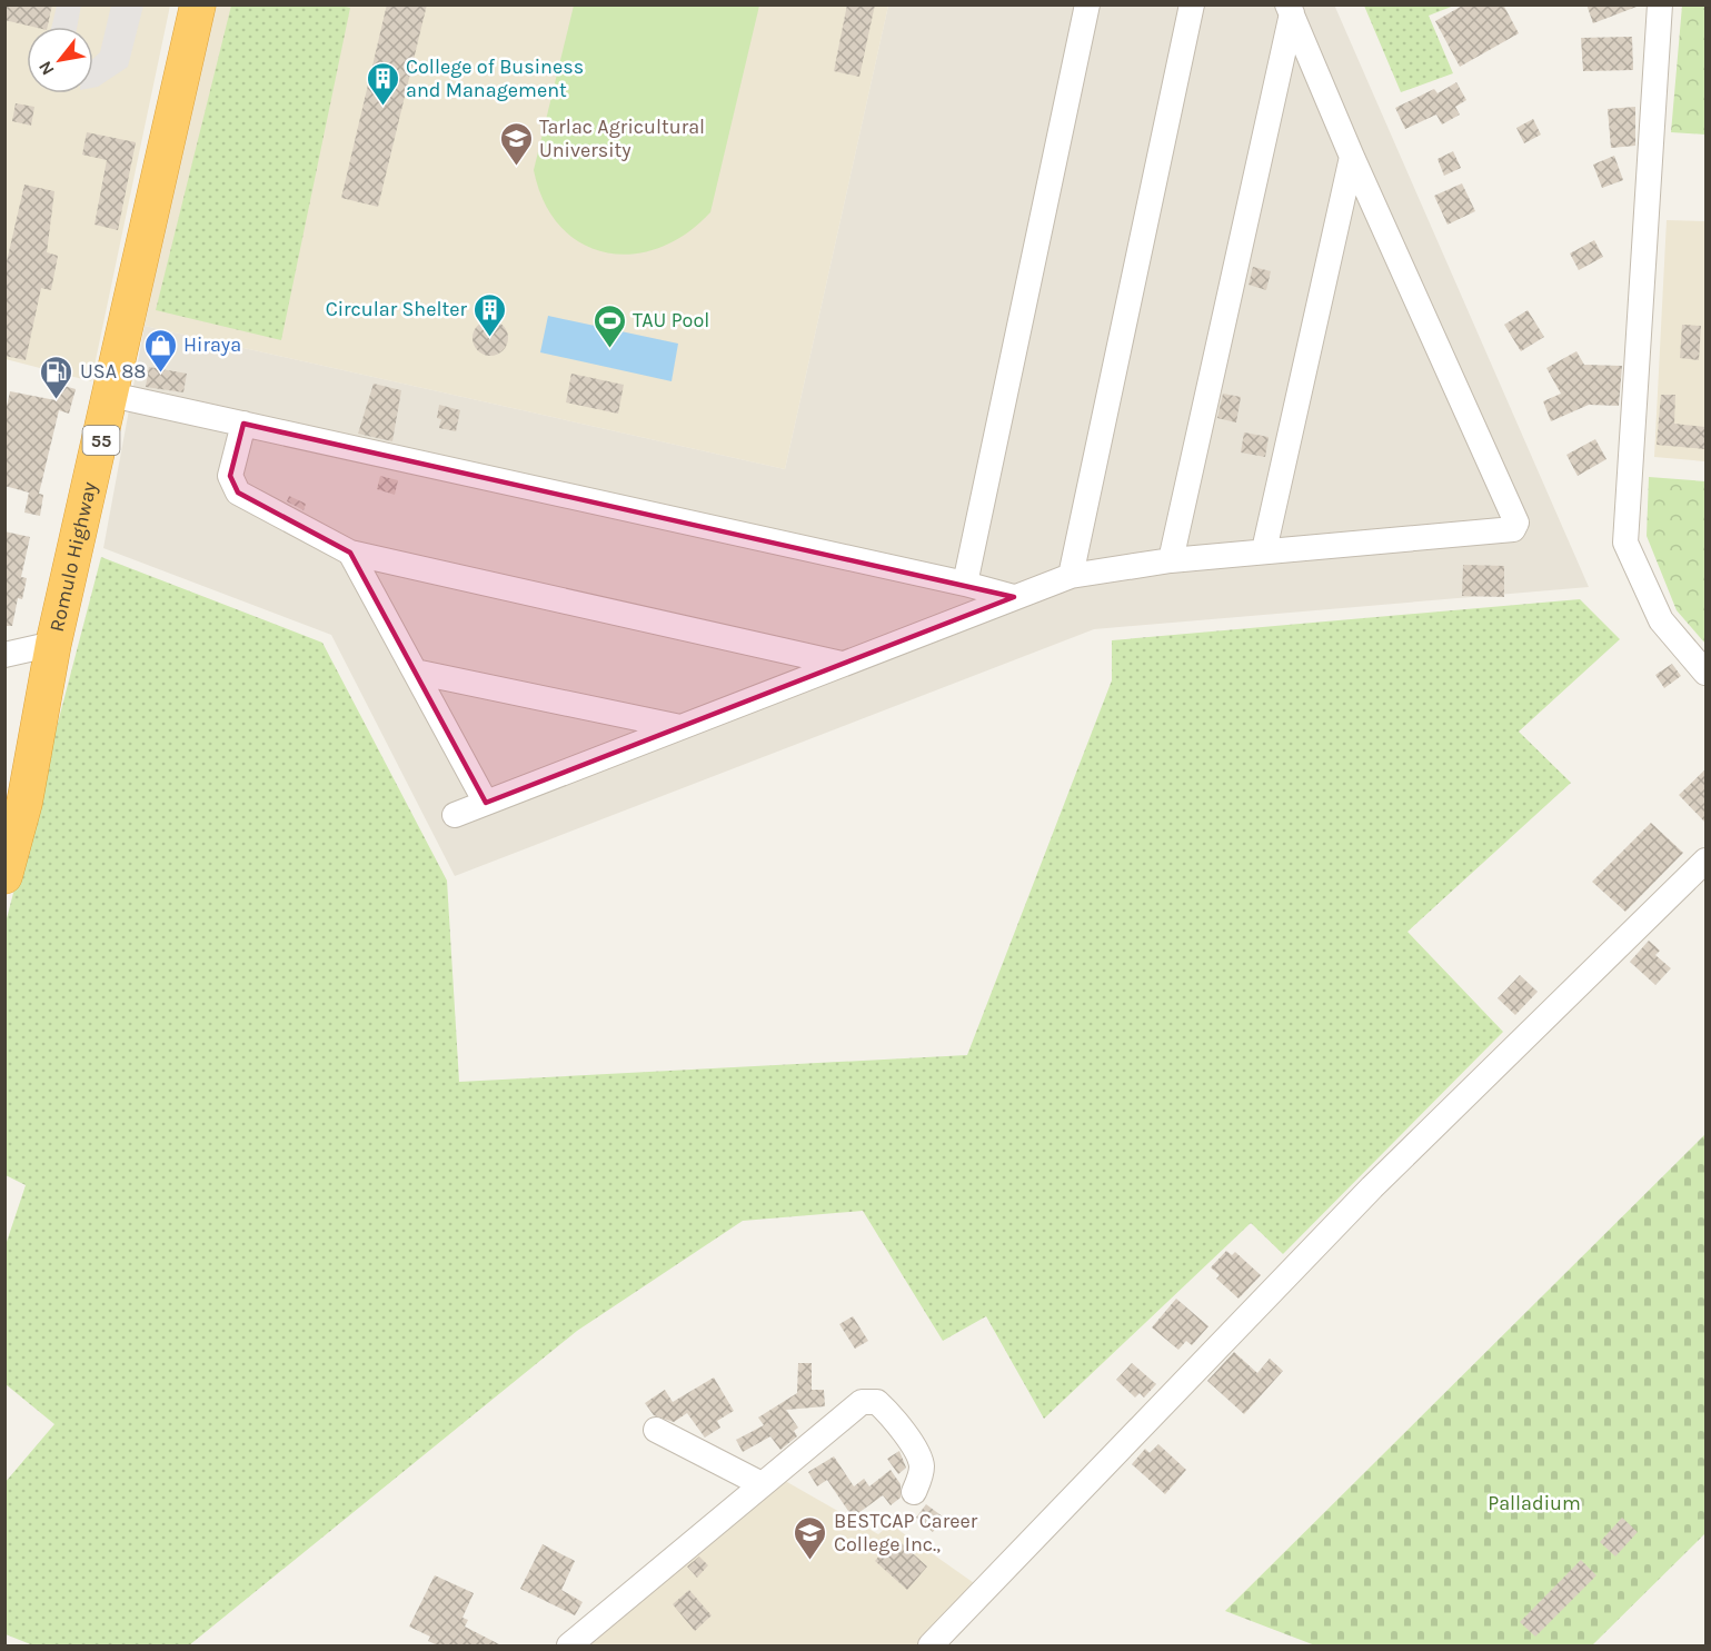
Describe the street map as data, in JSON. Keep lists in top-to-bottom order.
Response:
{
  "streets": {
    "highway": ["55", "Romulo Highway"]
  },
  "parks": ["Palladium"],
  "places": {
    "building": ["College of Business and Management", "Circular Shelter"],
    "school or university": ["Tarlac Agricultural University", "BESTCAP Career College Inc.,"],
    "sports": ["TAU Pool"],
    "shop": ["Hiraya"],
    "fuel station": ["USA 88"]
  },
  "north": "bottom left"
}
